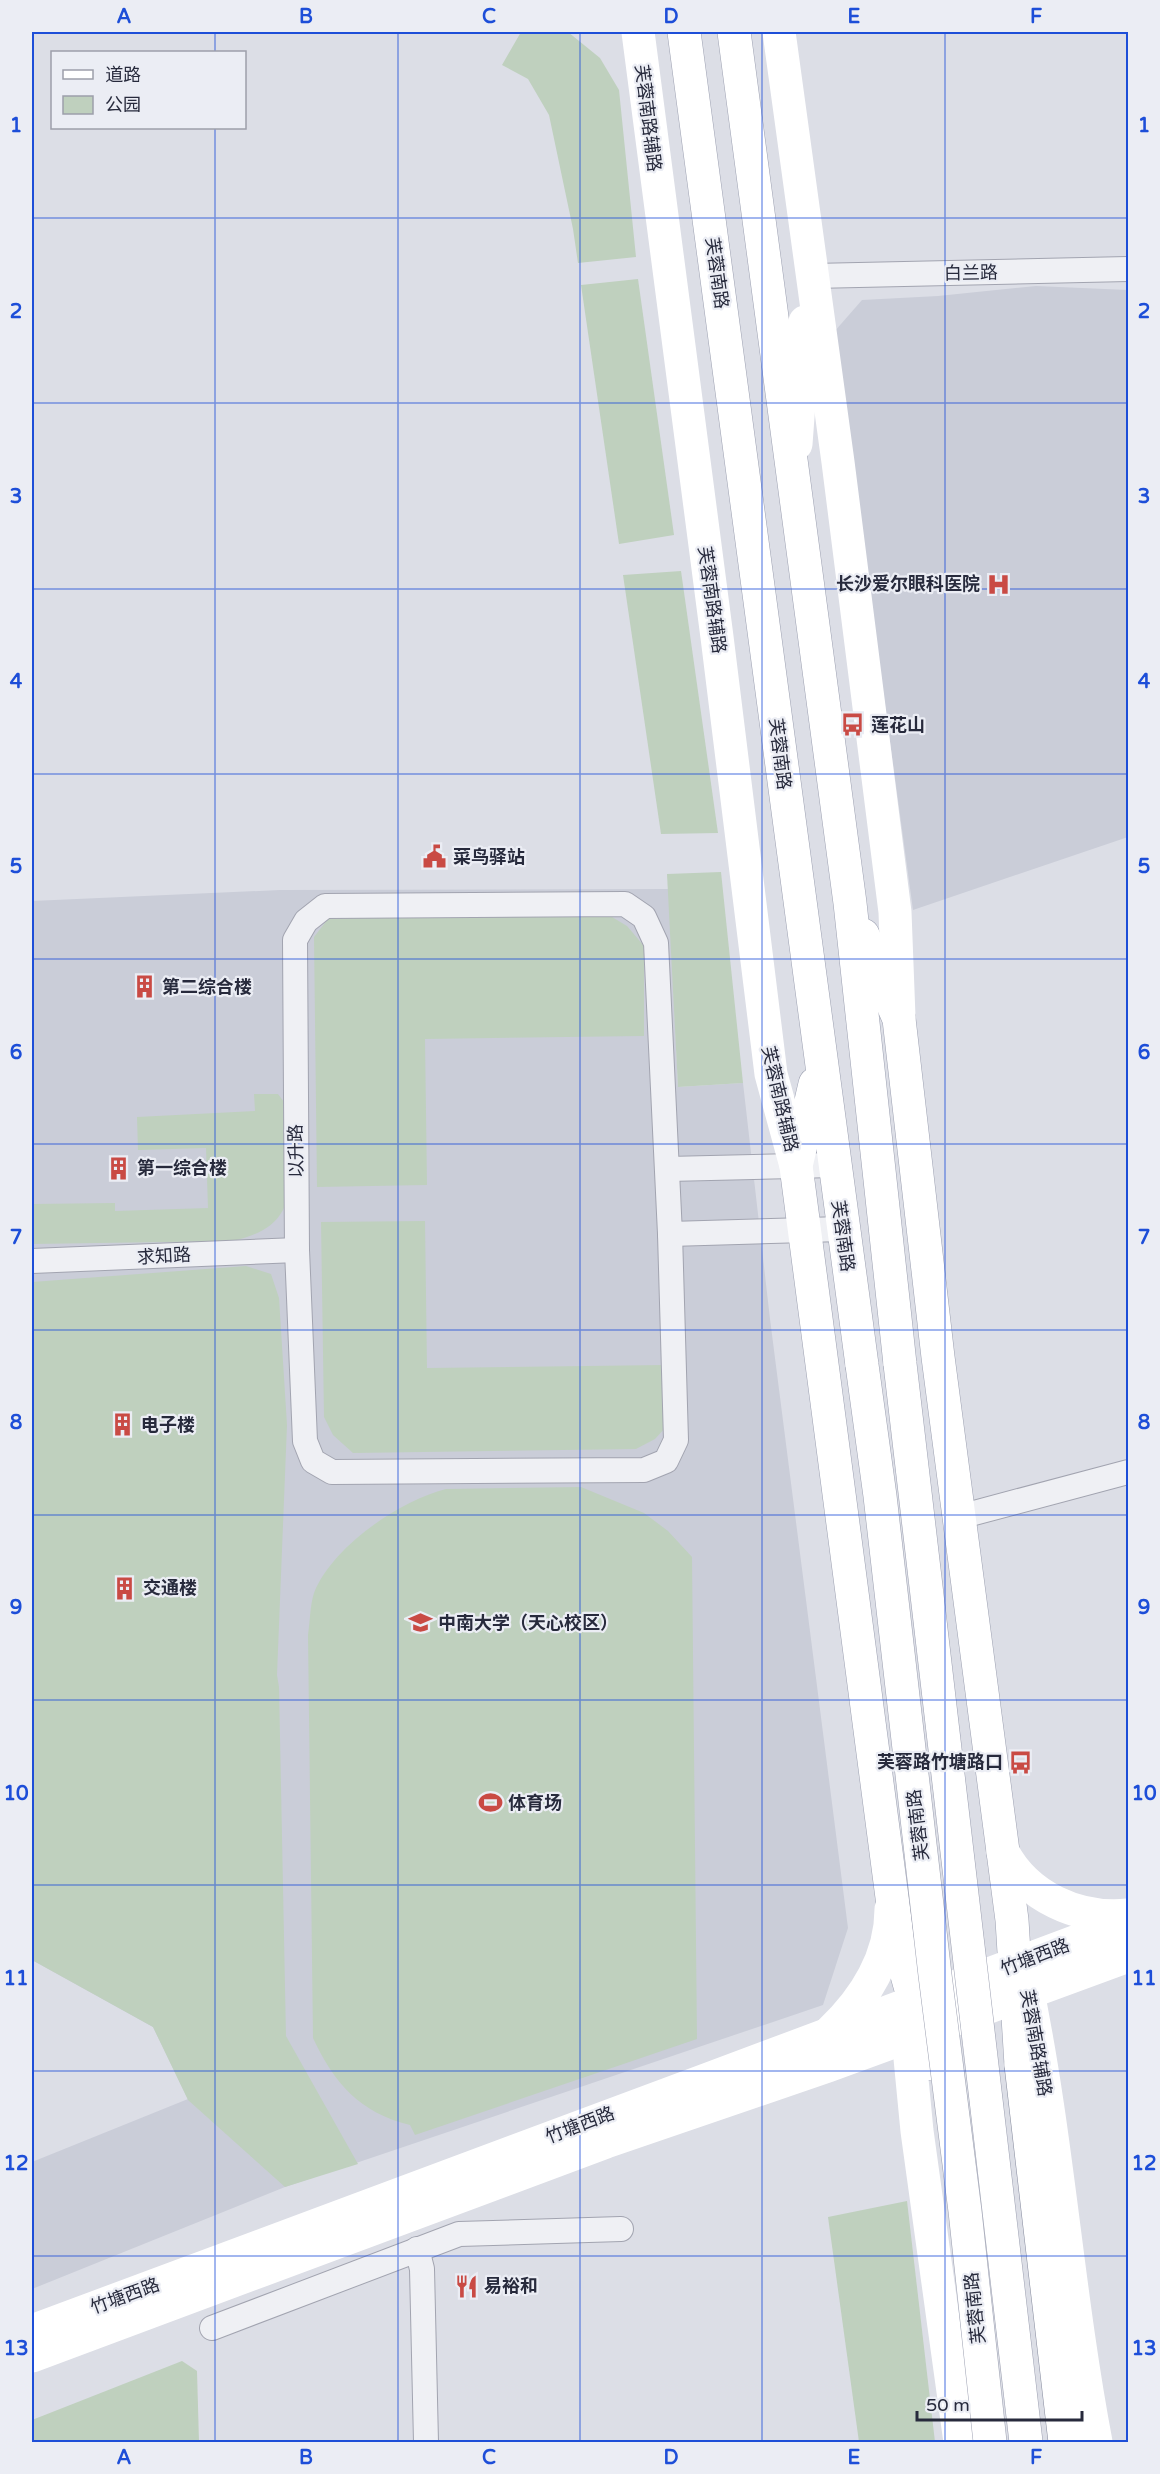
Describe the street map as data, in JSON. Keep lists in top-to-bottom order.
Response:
{
  "streets": {
    "main road": ["芙蓉南路辅路", "芙蓉南路", "竹塘西路"],
    "street": ["白兰路", "以升路", "求知路"]
  },
  "crossings": [
    ["芙蓉南路辅路", "竹塘西路"],
    ["以升路", "求知路"]
  ],
  "places": {
    "hospital": ["长沙爱尔眼科医院"],
    "bus stop": ["莲花山", "芙蓉路竹塘路口"],
    "public building": ["菜鸟驿站"],
    "building": [
      "第二综合楼",
      "第一综合楼",
      "电子楼",
      "交通楼"
    ],
    "school or university": ["中南大学（天心校区）"],
    "sports": ["体育场"],
    "restaurant": ["易裕和"]
  },
  "legend": ["道路", "公园"],
  "scale_bar": "50 m",
  "grid": {
    "columns": [
      "A",
      "B",
      "C",
      "D",
      "E",
      "F"
    ],
    "rows": [
      "1",
      "2",
      "3",
      "4",
      "5",
      "6",
      "7",
      "8",
      "9",
      "10",
      "11",
      "12",
      "13"
    ]
  }
}
